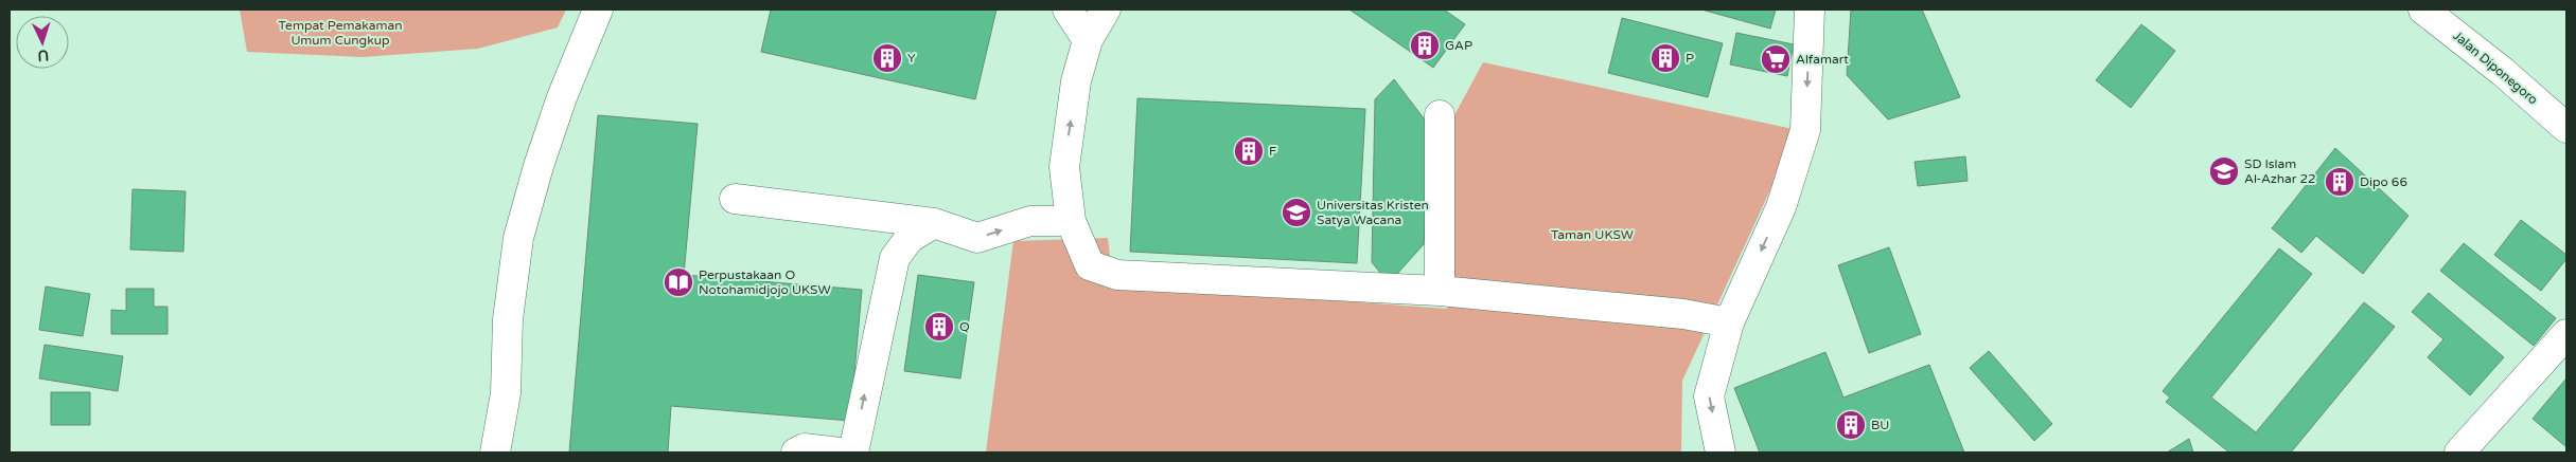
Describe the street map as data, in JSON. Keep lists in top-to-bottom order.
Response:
{
  "streets": {
    "street": ["Jalan Diponegoro"]
  },
  "parks": ["Tempat Pemakaman Umum Cungkup", "Taman UKSW"],
  "places": {
    "building": [
      "GAP",
      "Y",
      "P",
      "F",
      "Dipo 66",
      "Q",
      "BU"
    ],
    "supermarket": ["Alfamart"],
    "school or university": ["SD Islam Al-Azhar 22", "Universitas Kristen Satya Wacana"],
    "library": ["Perpustakaan O Notohamidjojo UKSW"]
  },
  "north": "bottom"
}
